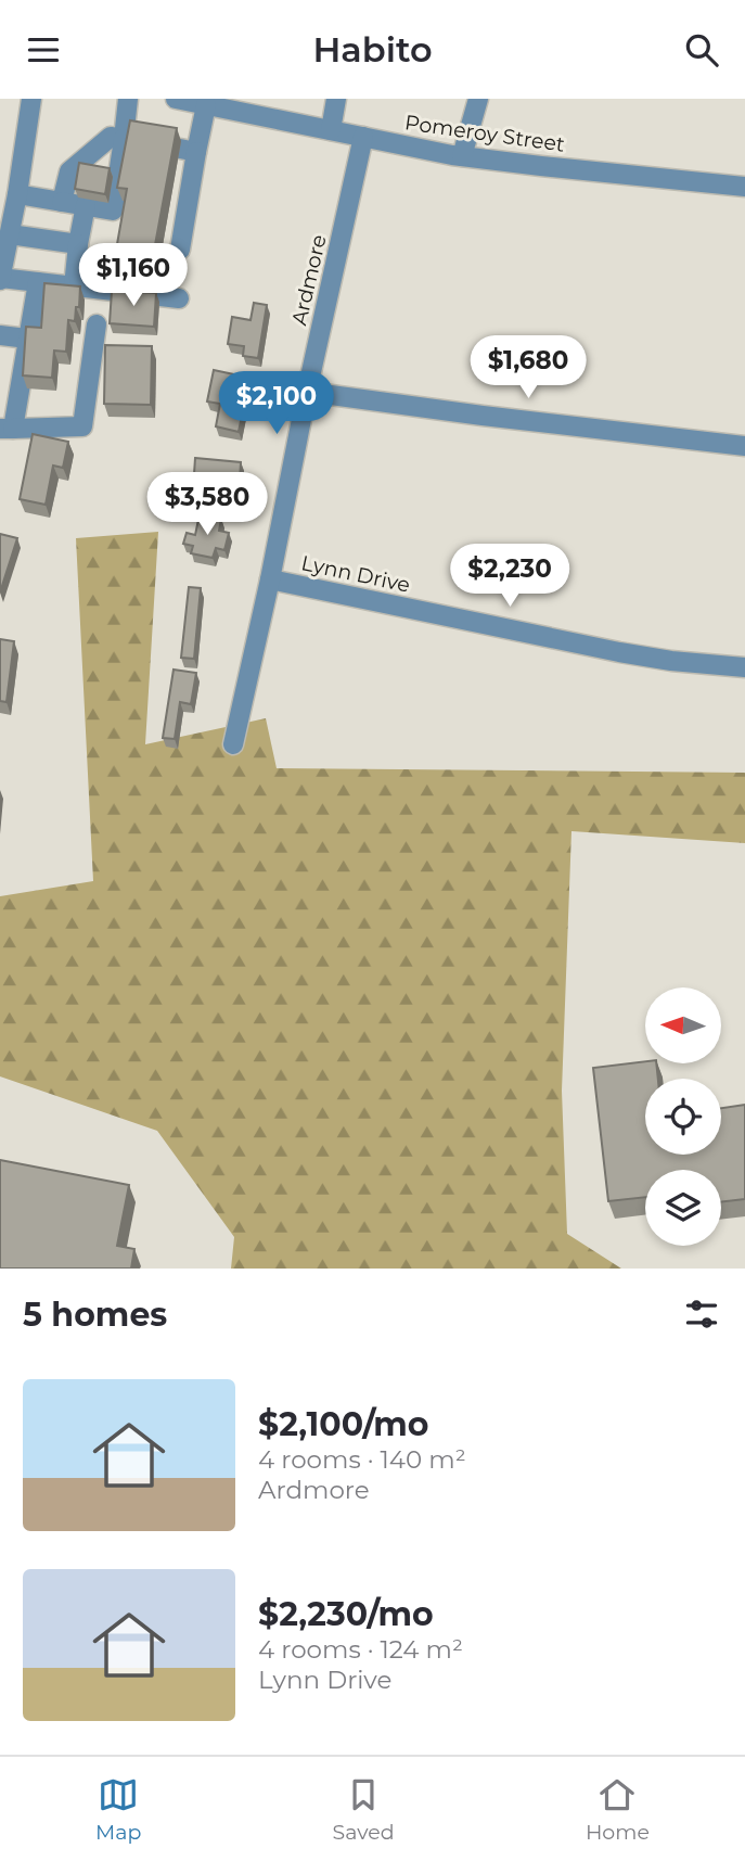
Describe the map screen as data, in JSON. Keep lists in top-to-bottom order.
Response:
{
  "streets": {
    "street": ["Pomeroy Street", "Ardmore", "Lynn Drive"]
  },
  "crossings": [
    ["Pomeroy Street", "Ardmore"],
    ["Ardmore", "Lynn Drive"]
  ],
  "north": "left",
  "page": {
    "header": "Habito",
    "price": [
      "$1,160",
      "$1,680",
      "$2,100",
      "$3,580",
      "$2,230"
    ],
    "heading": "5 homes",
    "list": [
      {
        "name": "$2,100/mo",
        "note": "4 rooms · 140 m² · Ardmore"
      },
      {
        "name": "$2,230/mo",
        "note": "4 rooms · 124 m² · Lynn Drive"
      }
    ],
    "tabs": ["Map", "Saved", "Home"]
  }
}
